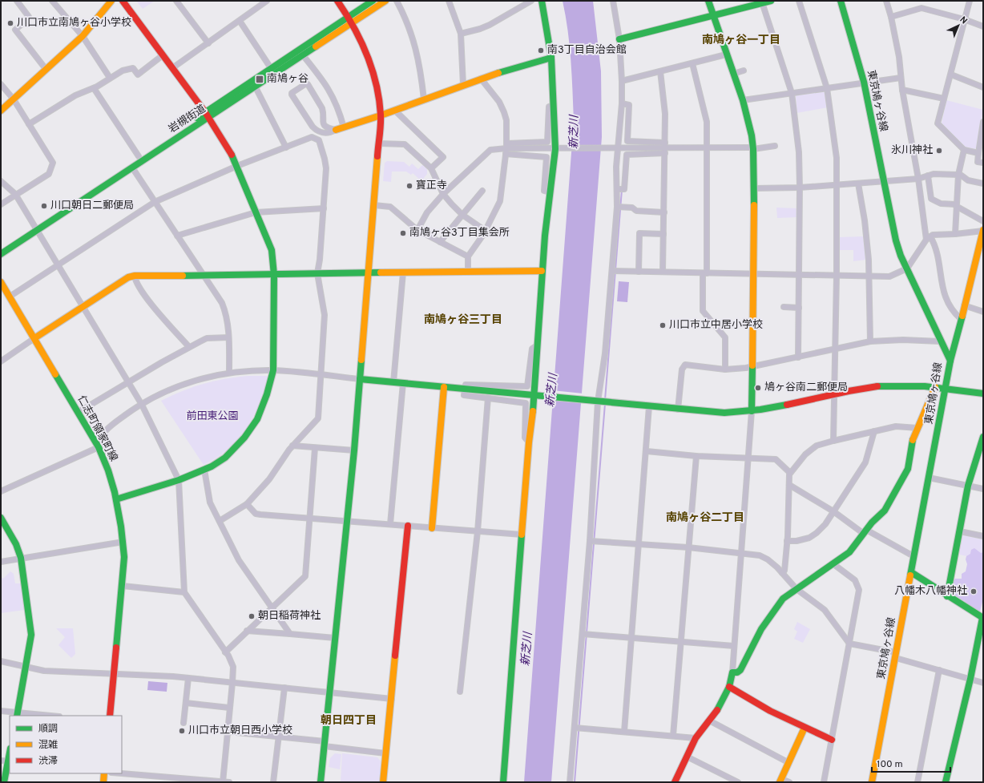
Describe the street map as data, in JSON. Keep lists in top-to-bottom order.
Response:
{
  "streets": {
    "main road": ["東京鳩ヶ谷線", "岩槻街道", "仁志町領家町線"]
  },
  "districts": [
    "南鳩ヶ谷一丁目",
    "南鳩ヶ谷三丁目",
    "南鳩ヶ谷二丁目",
    "朝日四丁目"
  ],
  "water": ["新芝川"],
  "parks": ["前田東公園"],
  "places": {
    "other": [
      "川口市立南鳩ヶ谷小学校",
      "南3丁目自治会館",
      "氷川神社",
      "寶正寺",
      "川口朝日二郵便局",
      "南鳩ヶ谷3丁目集会所",
      "川口市立中居小学校",
      "鳩ヶ谷南二郵便局",
      "八幡木八幡神社",
      "朝日稲荷神社",
      "川口市立朝日西小学校"
    ],
    "transit": ["南鳩ヶ谷"]
  },
  "legend": ["順調", "混雑", "渋滞"],
  "scale_bar": "100 m",
  "north": "top right"
}
